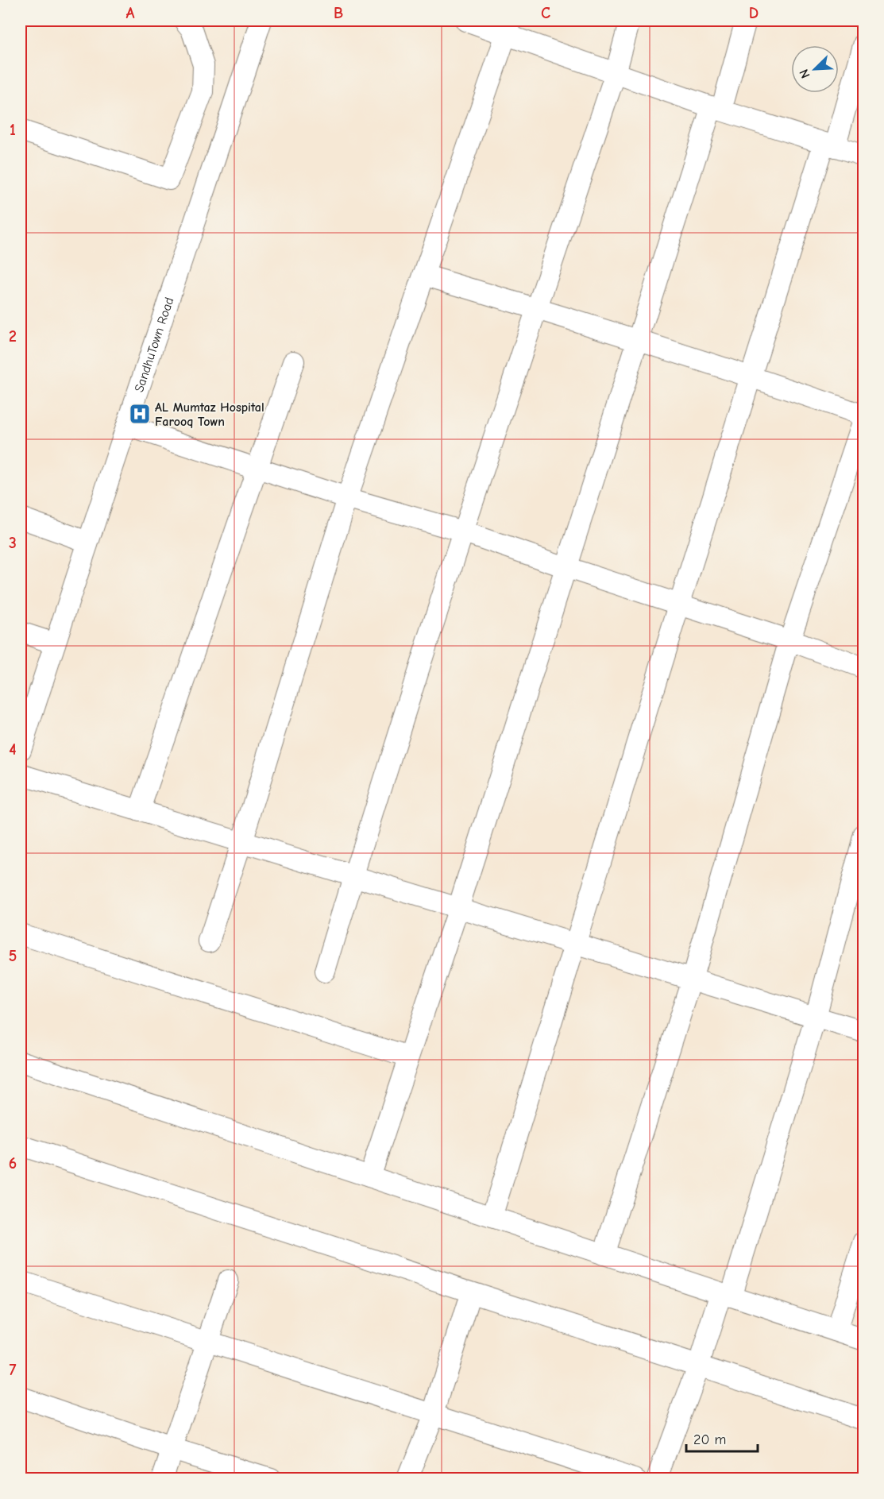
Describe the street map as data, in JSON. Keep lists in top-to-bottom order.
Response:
{
  "streets": {
    "street": ["SandhuTown Road"]
  },
  "places": {
    "hospital": ["AL Mumtaz Hospital Farooq Town"]
  },
  "scale_bar": "20 m",
  "north": "bottom left",
  "grid": {
    "columns": [
      "A",
      "B",
      "C",
      "D"
    ],
    "rows": [
      "1",
      "2",
      "3",
      "4",
      "5",
      "6",
      "7"
    ]
  }
}
